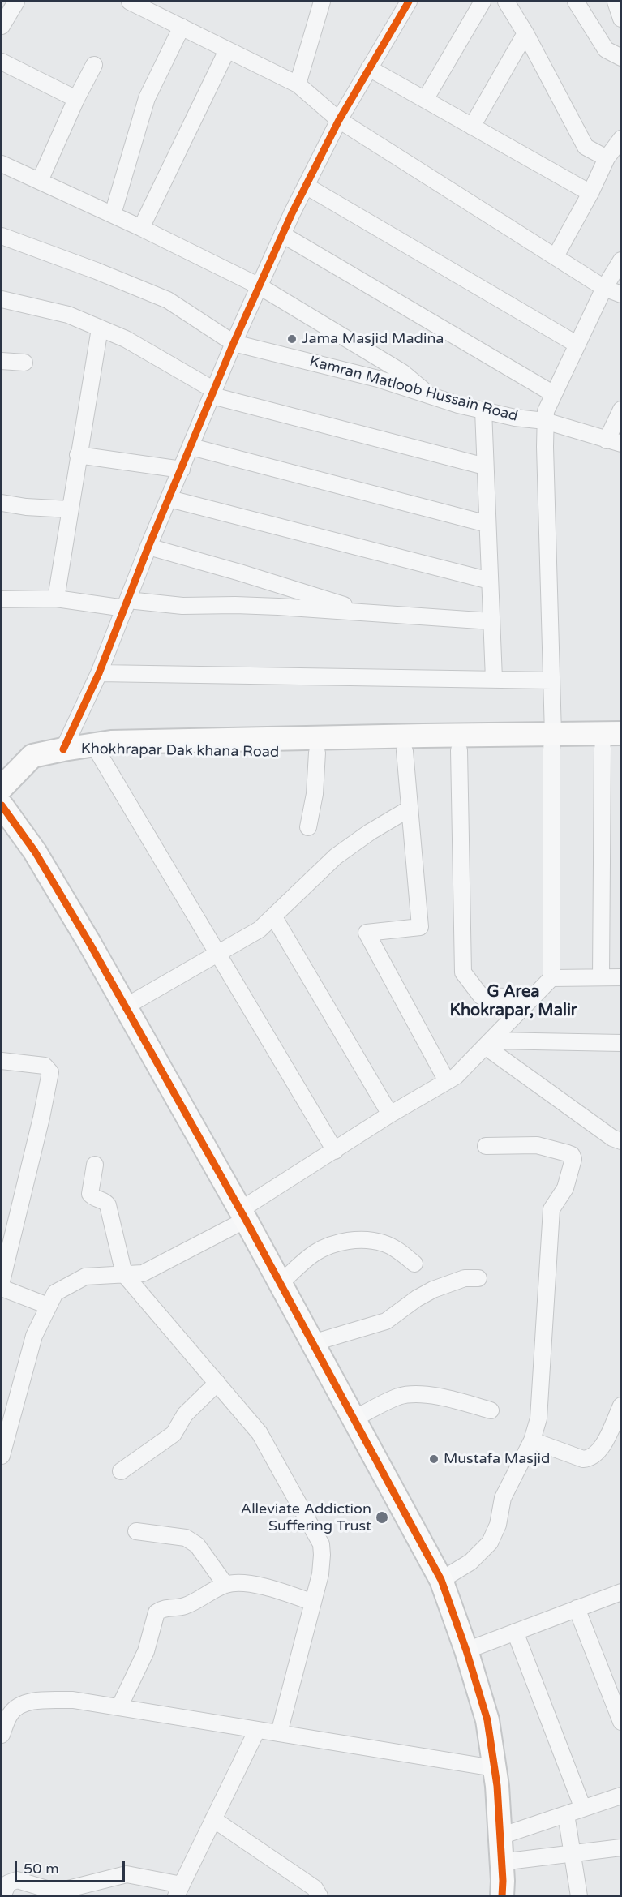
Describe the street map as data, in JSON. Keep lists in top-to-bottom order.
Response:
{
  "streets": {
    "street": ["Kamran Matloob Hussain Road", "Khokhrapar Dak khana Road"]
  },
  "districts": ["G Area Khokrapar, Malir"],
  "places": ["Jama Masjid Madina", "Mustafa Masjid", "Alleviate Addiction Suffering Trust"],
  "scale_bar": "50 m"
}
